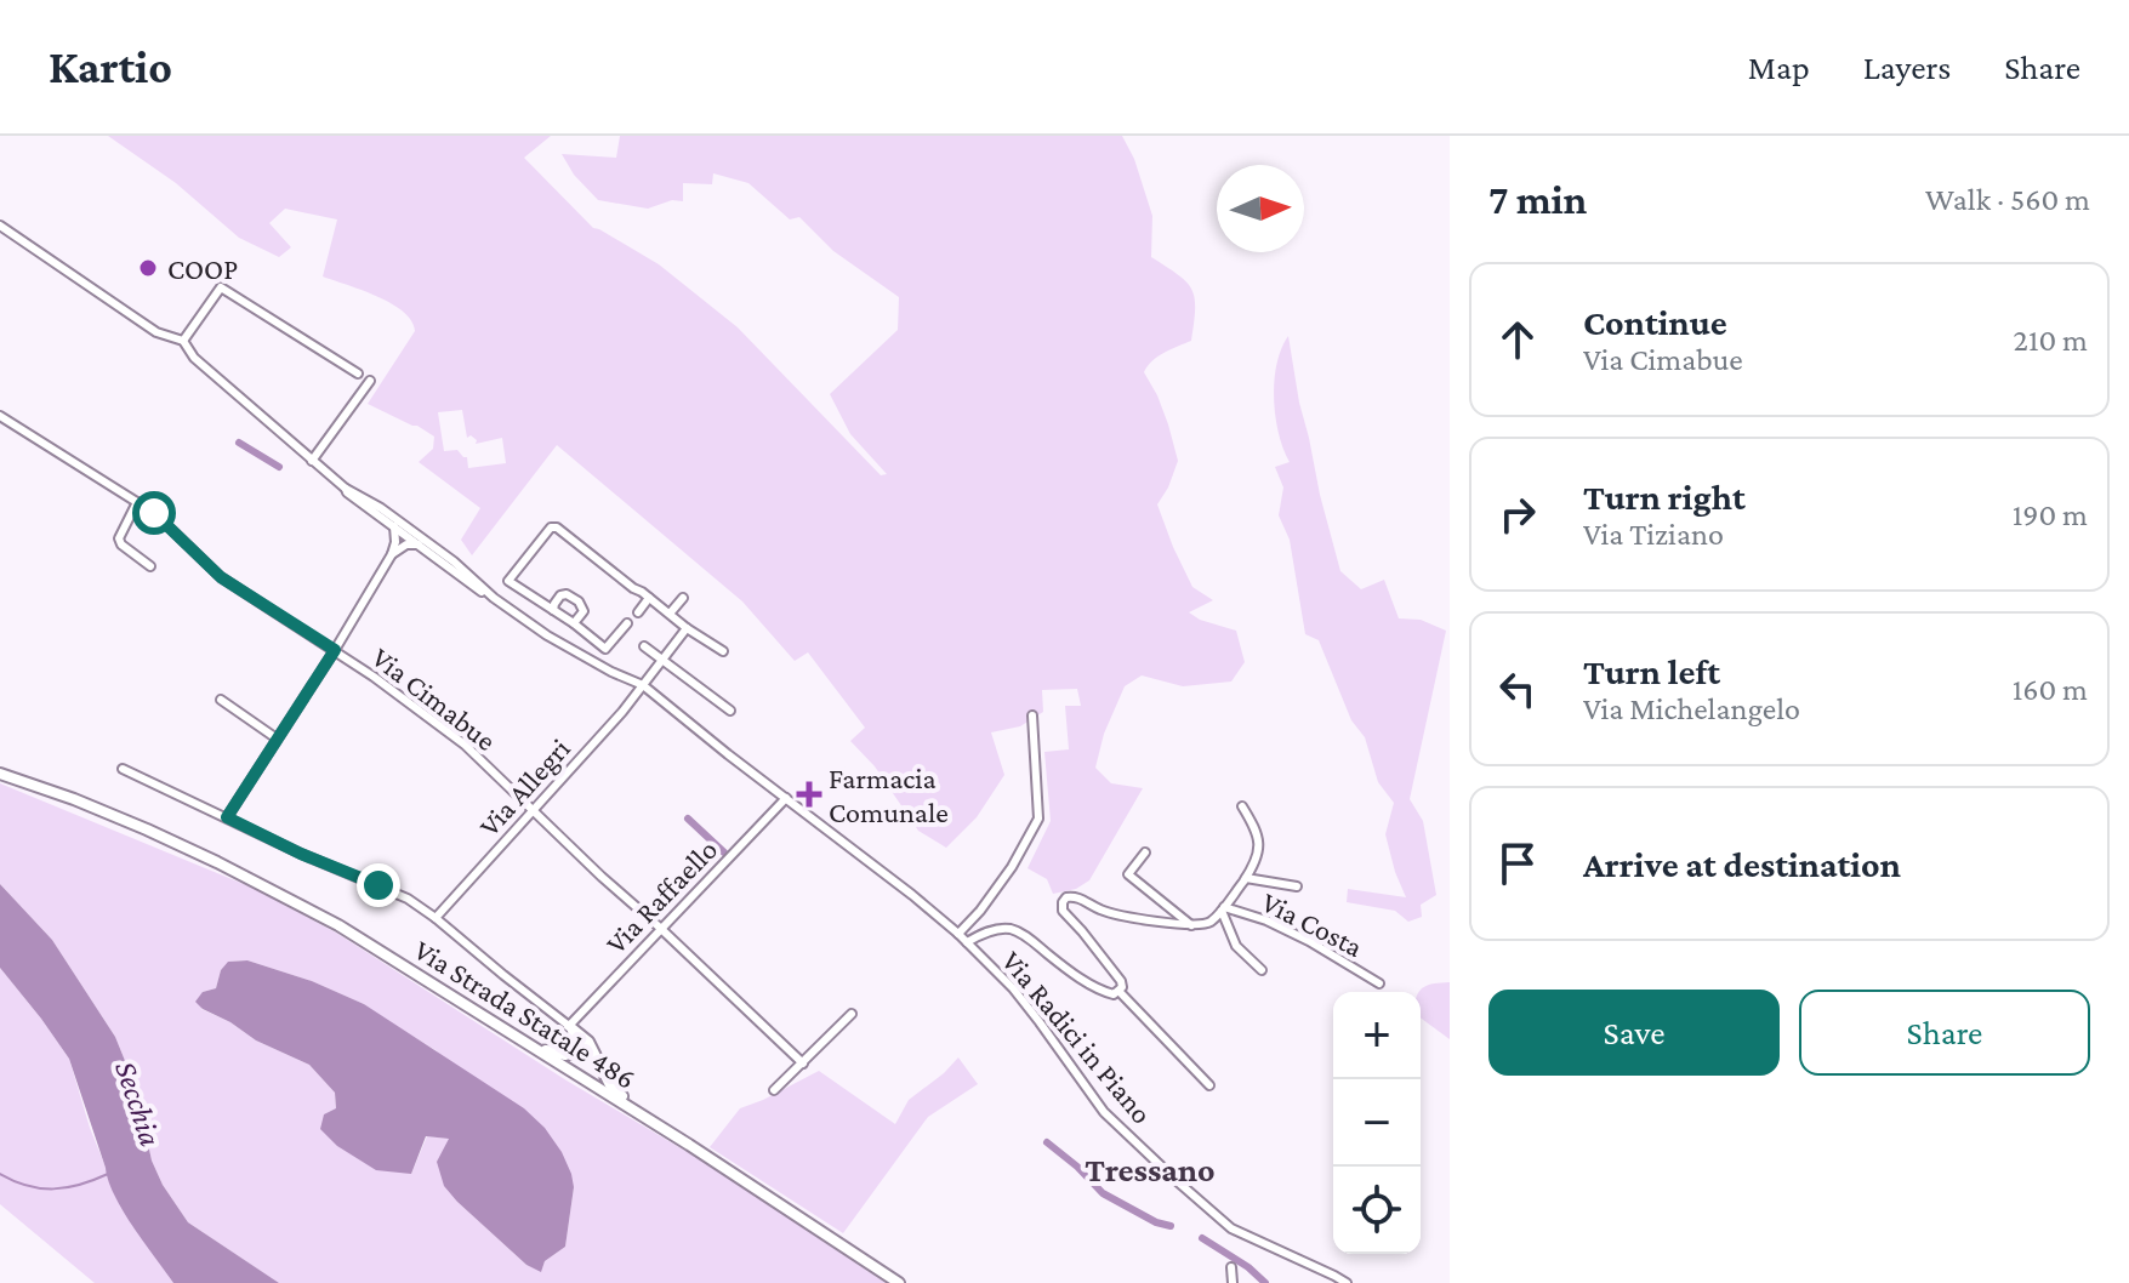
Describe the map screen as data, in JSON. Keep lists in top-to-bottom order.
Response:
{
  "streets": {
    "main road": ["Via Strada Statale 486"],
    "street": [
      "Via Cimabue",
      "Via Allegri",
      "Via Raffaello",
      "Via Costa",
      "Via Radici in Piano"
    ]
  },
  "crossings": [
    ["Via Cimabue", "Via Allegri"],
    ["Via Cimabue", "Via Raffaello"],
    ["Via Allegri", "Via Radici in Piano"],
    ["Via Raffaello", "Via Radici in Piano"]
  ],
  "districts": ["Tressano"],
  "water": ["Secchia"],
  "places": {
    "other": ["COOP"],
    "health": ["Farmacia Comunale"]
  },
  "north": "right",
  "page": {
    "header": "Kartio",
    "nav": ["Map", "Layers", "Share"],
    "heading": ["7 min", "Walk · 560 m"],
    "list": [
      ["Continue", "Via Cimabue", "210 m"],
      ["Turn right", "Via Tiziano", "190 m"],
      ["Turn left", "Via Michelangelo", "160 m"],
      "Arrive at destination"
    ],
    "buttons": ["Save", "Share"],
    "map_buttons": ["+", "−"]
  }
}
